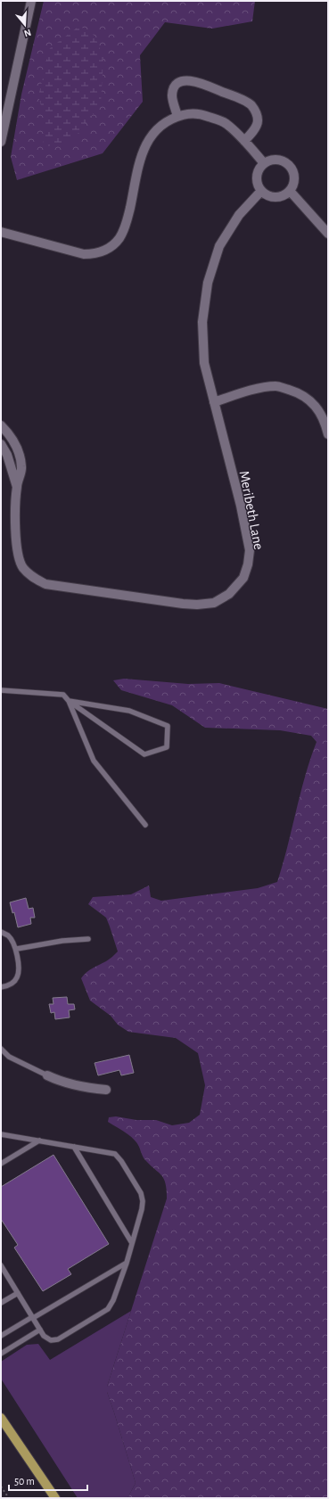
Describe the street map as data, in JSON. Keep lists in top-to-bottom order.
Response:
{
  "streets": {
    "street": ["Meribeth Lane"]
  },
  "scale_bar": "50 m",
  "north": "bottom"
}
